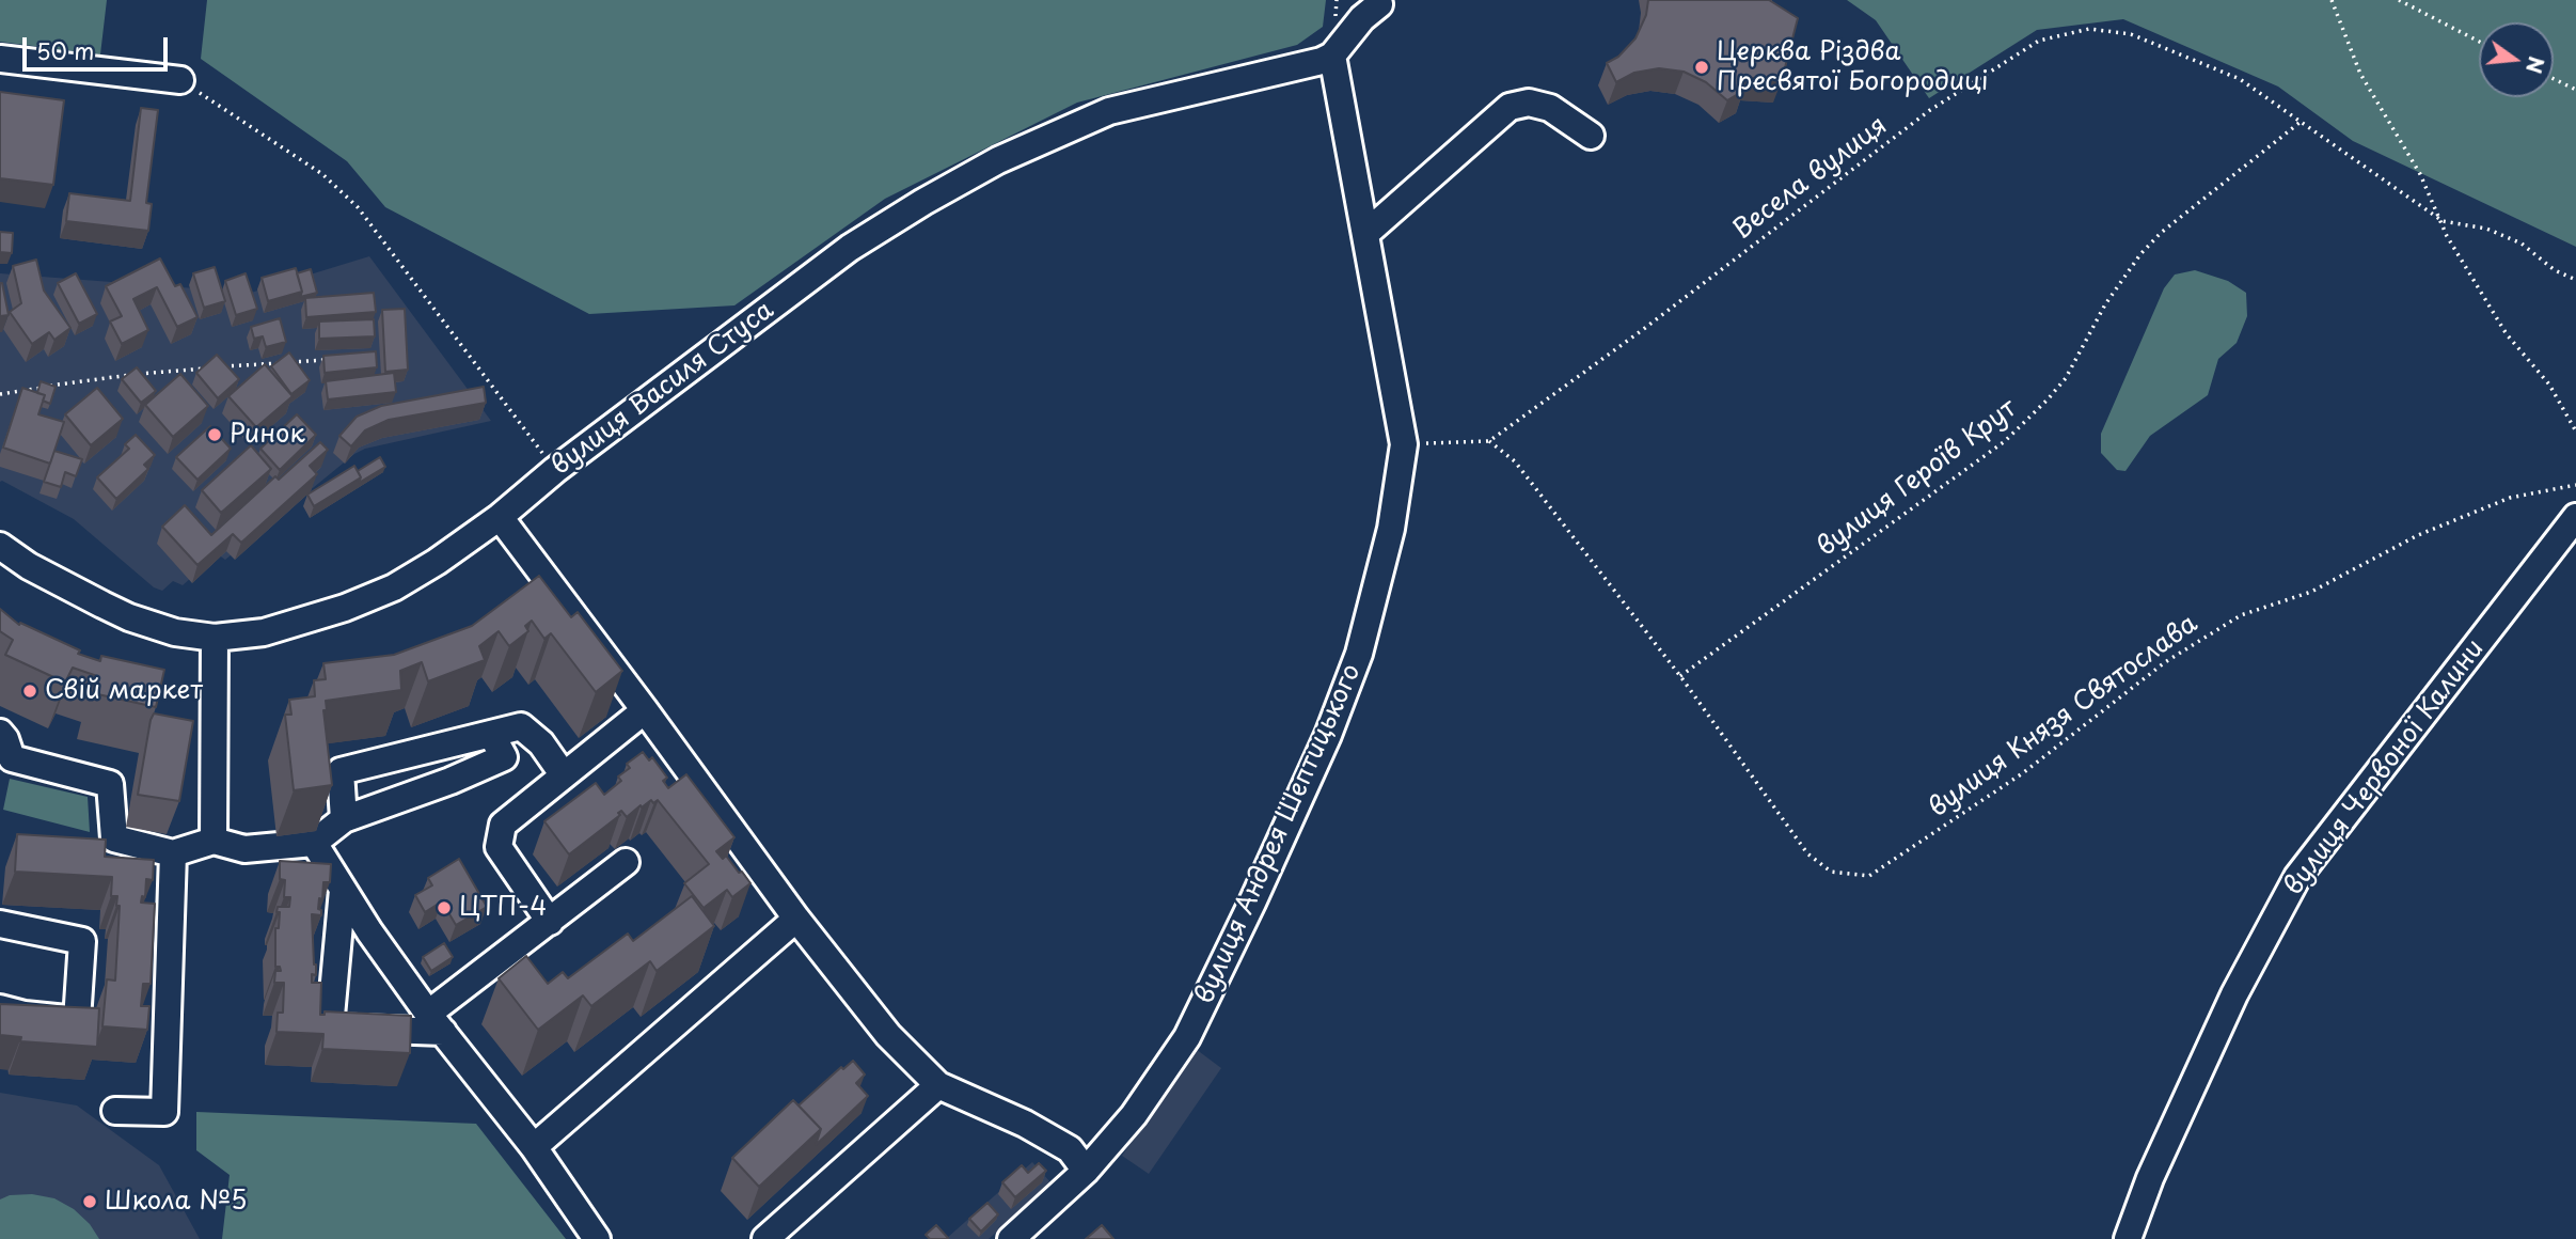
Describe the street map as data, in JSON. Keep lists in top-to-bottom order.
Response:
{
  "streets": {
    "street": ["вулиця Василя Стуса", "вулиця Червоної Калини", "вулиця Андрея Шептицького"],
    "path": ["Весела вулиця", "вулиця Героїв Крут", "вулиця Князя Святослава"]
  },
  "crossings": [
    ["Весела вулиця", "вулиця Героїв Крут"],
    ["вулиця Василя Стуса", "вулиця Андрея Шептицького"],
    ["вулиця Героїв Крут", "вулиця Князя Святослава"]
  ],
  "places": [
    "Церква Різдва Пресвятої Богородиці",
    "Ринок",
    "Свiй маркет",
    "ЦТП-4",
    "Школа №5"
  ],
  "scale_bar": "50 m",
  "north": "right"
}
